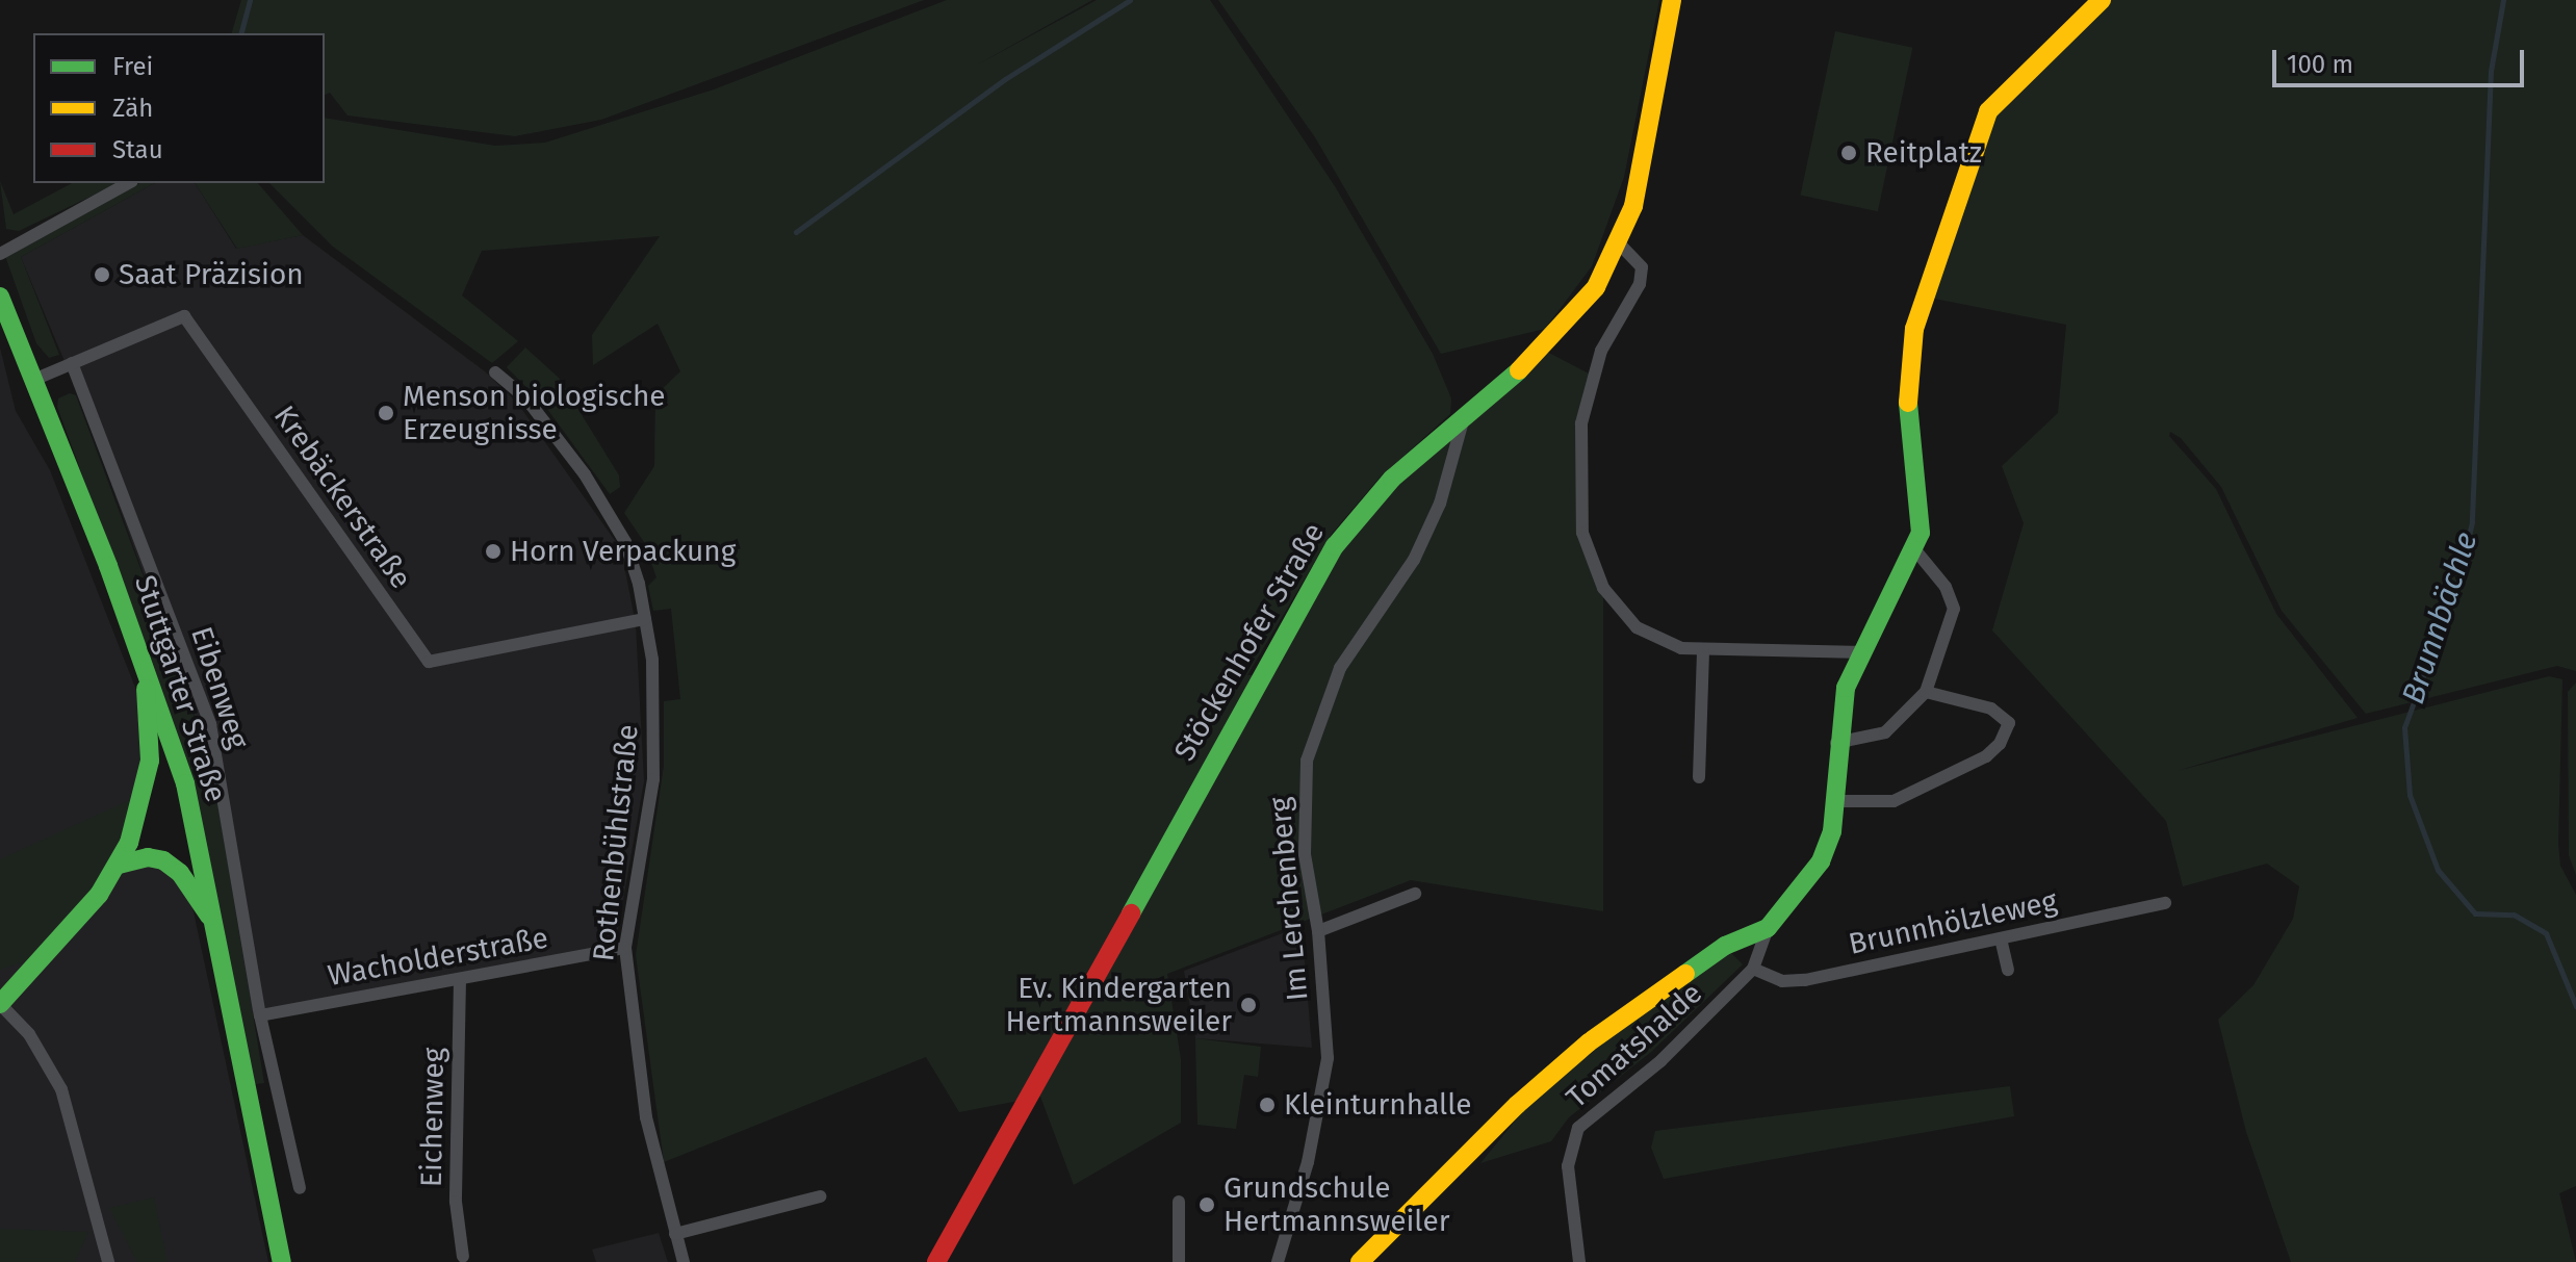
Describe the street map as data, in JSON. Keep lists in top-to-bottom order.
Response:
{
  "streets": {
    "main road": ["Stöckenhofer Straße", "Stuttgarter Straße"],
    "street": [
      "Krebäckerstraße",
      "Eibenweg",
      "Rothenbühlstraße",
      "Im Lerchenberg",
      "Brunnhölzleweg",
      "Wacholderstraße",
      "Tomatshalde",
      "Eichenweg"
    ]
  },
  "crossings": [
    ["Krebäckerstraße", "Eibenweg"],
    ["Krebäckerstraße", "Stuttgarter Straße"],
    ["Krebäckerstraße", "Rothenbühlstraße"],
    ["Stöckenhofer Straße", "Im Lerchenberg"],
    ["Eibenweg", "Wacholderstraße"],
    ["Rothenbühlstraße", "Wacholderstraße"],
    ["Brunnhölzleweg", "Tomatshalde"],
    ["Wacholderstraße", "Eichenweg"]
  ],
  "water": ["Brunnbächle"],
  "places": [
    "Reitplatz",
    "Saat Präzision",
    "Menson biologische Erzeugnisse",
    "Horn Verpackung",
    "Ev. Kindergarten Hertmannsweiler",
    "Kleinturnhalle",
    "Grundschule Hertmannsweiler"
  ],
  "legend": ["Frei", "Zäh", "Stau"],
  "scale_bar": "100 m"
}
